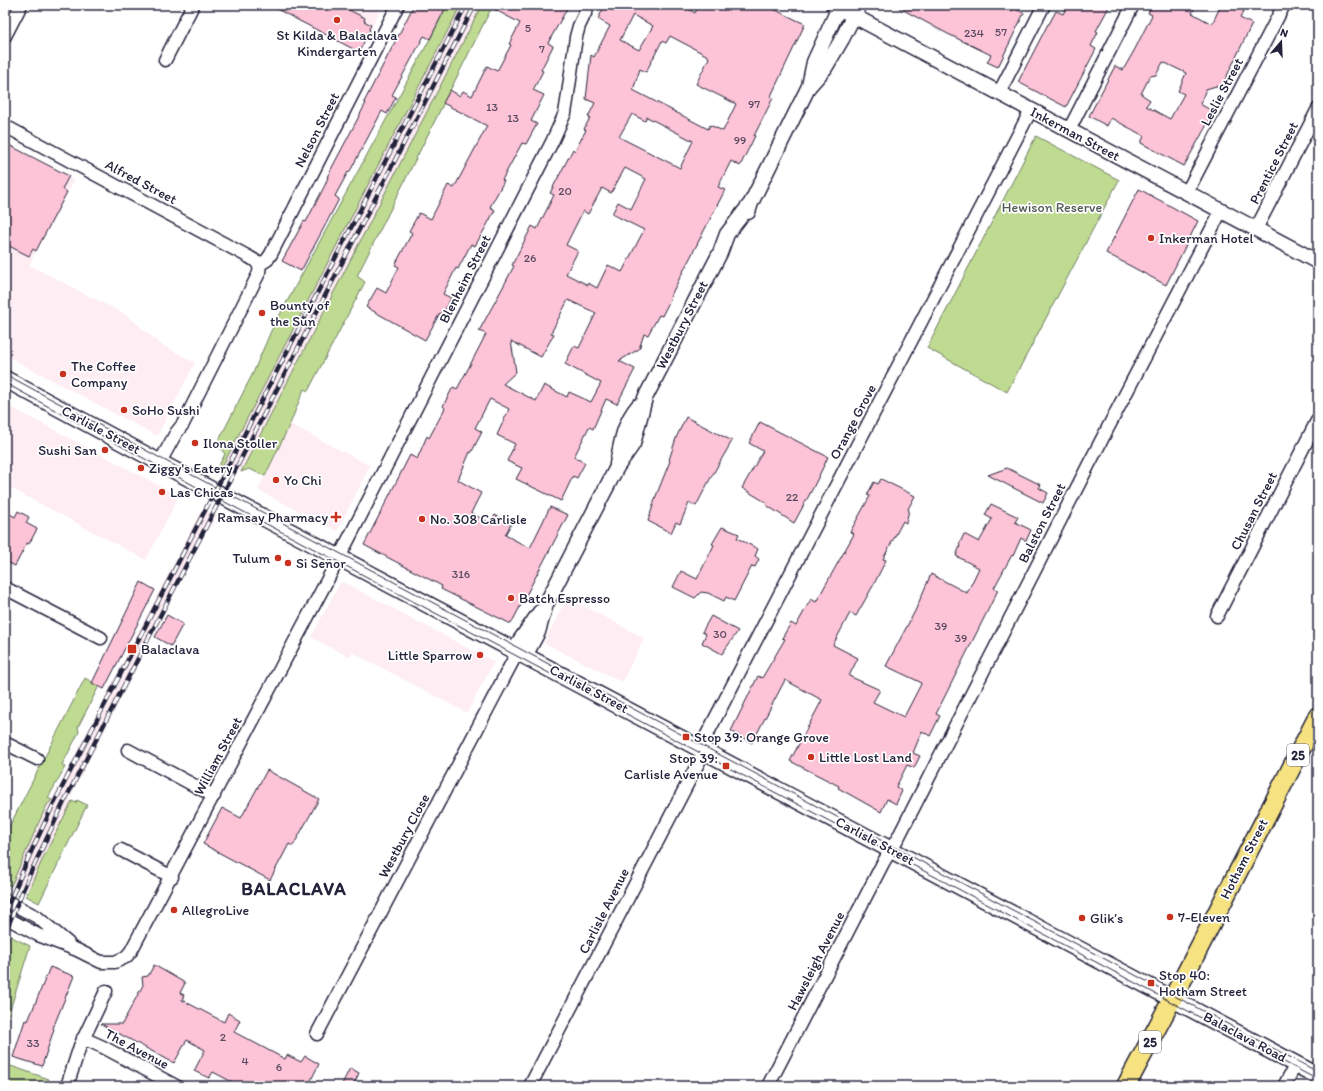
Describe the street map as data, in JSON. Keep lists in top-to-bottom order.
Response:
{
  "streets": {
    "main road": [
      "Carlisle Street",
      "25",
      "Hotham Street",
      "Balaclava Road"
    ],
    "street": [
      "Leslie Street",
      "Nelson Street",
      "Inkerman Street",
      "Prentice Street",
      "Alfred Street",
      "Blenheim Street",
      "Westbury Street",
      "Orange Grove",
      "Chusan Street",
      "Balston Street",
      "William Street",
      "Westbury Close",
      "Carlisle Avenue",
      "Hawsleigh Avenue",
      "The Avenue"
    ]
  },
  "crossings": [
    ["Leslie Street", "Inkerman Street"],
    ["Nelson Street", "Alfred Street"],
    ["Nelson Street", "Carlisle Street"],
    ["Inkerman Street", "Prentice Street"],
    ["Inkerman Street", "Westbury Street"],
    ["Inkerman Street", "Orange Grove"],
    ["Inkerman Street", "Balston Street"],
    ["Blenheim Street", "Carlisle Street"],
    ["Blenheim Street", "William Street"],
    ["Westbury Street", "Carlisle Street"],
    ["Westbury Street", "Westbury Close"],
    ["Orange Grove", "Carlisle Street"],
    ["Orange Grove", "Carlisle Avenue"],
    ["Carlisle Street", "Balston Street"],
    ["Carlisle Street", "William Street"],
    ["Carlisle Street", "Westbury Close"],
    ["Carlisle Street", "Hotham Street"],
    ["Carlisle Street", "Carlisle Avenue"],
    ["Carlisle Street", "Hawsleigh Avenue"],
    ["Carlisle Street", "Balaclava Road"],
    ["Balston Street", "Hawsleigh Avenue"],
    ["Hotham Street", "Balaclava Road"]
  ],
  "districts": ["BALACLAVA"],
  "parks": ["Hewison Reserve"],
  "places": {
    "other": [
      "St Kilda & Balaclava Kindergarten",
      "Inkerman Hotel",
      "Bounty of the Sun",
      "The Coffee Company",
      "SoHo Sushi",
      "Ilona Stoller",
      "Sushi San",
      "Ziggy's Eatery",
      "Yo Chi",
      "Las Chicas",
      "No. 308 Carlisle",
      "Tulum",
      "Si Señor",
      "Batch Espresso",
      "Little Sparrow",
      "Little Lost Land",
      "AllegroLive",
      "7-Eleven",
      "Glik’s"
    ],
    "health": ["Ramsay Pharmacy"],
    "transit": [
      "Balaclava",
      "Stop 39: Orange Grove",
      "Stop 39: Carlisle Avenue",
      "Stop 40: Hotham Street"
    ]
  },
  "house_numbers": [
    "5",
    "57",
    "234",
    "7",
    "97",
    "13",
    "13",
    "99",
    "20",
    "26",
    "22",
    "316",
    "39",
    "30",
    "39",
    "2",
    "33",
    "4",
    "6"
  ],
  "north": "top"
}
